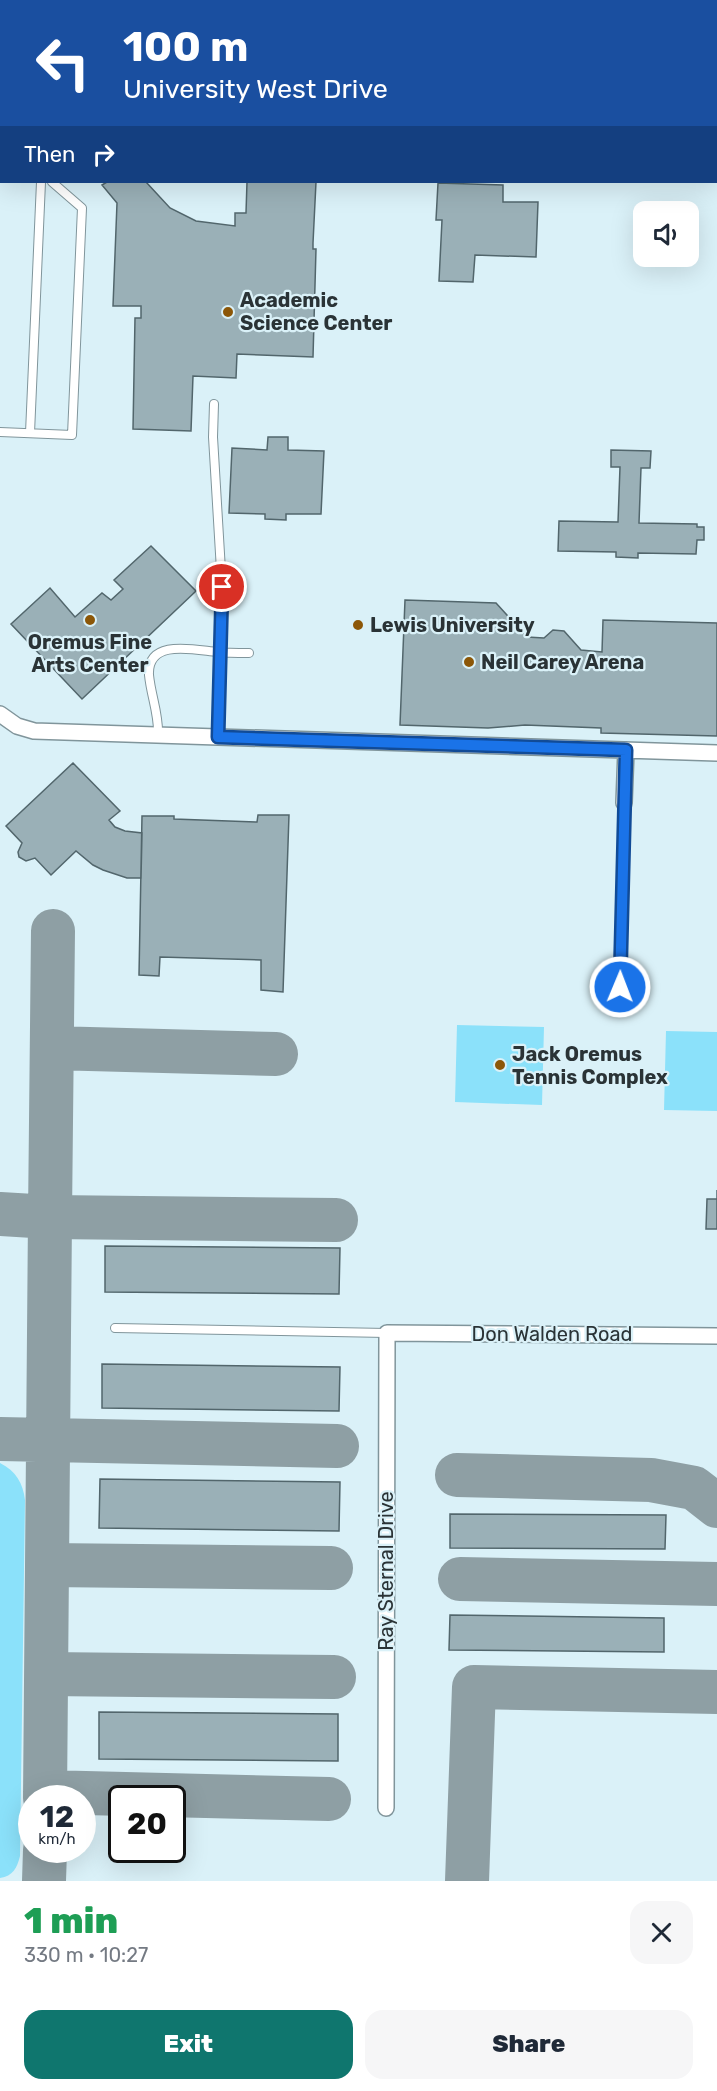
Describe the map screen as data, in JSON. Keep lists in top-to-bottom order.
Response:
{
  "streets": {
    "street": ["Don Walden Road", "Ray Sternal Drive"]
  },
  "crossings": [
    ["Don Walden Road", "Ray Sternal Drive"]
  ],
  "places": [
    "Academic Science Center",
    "Oremus Fine Arts Center",
    "Lewis University",
    "Neil Carey Arena",
    "Jack Oremus Tennis Complex"
  ],
  "page": {
    "turn": ["100 m", "University West Drive"],
    "then": "Then",
    "speed": "12 km/h",
    "limit": "20",
    "heading": ["1 min", "330 m · 10:27"],
    "buttons": ["Exit", "Share"]
  }
}
